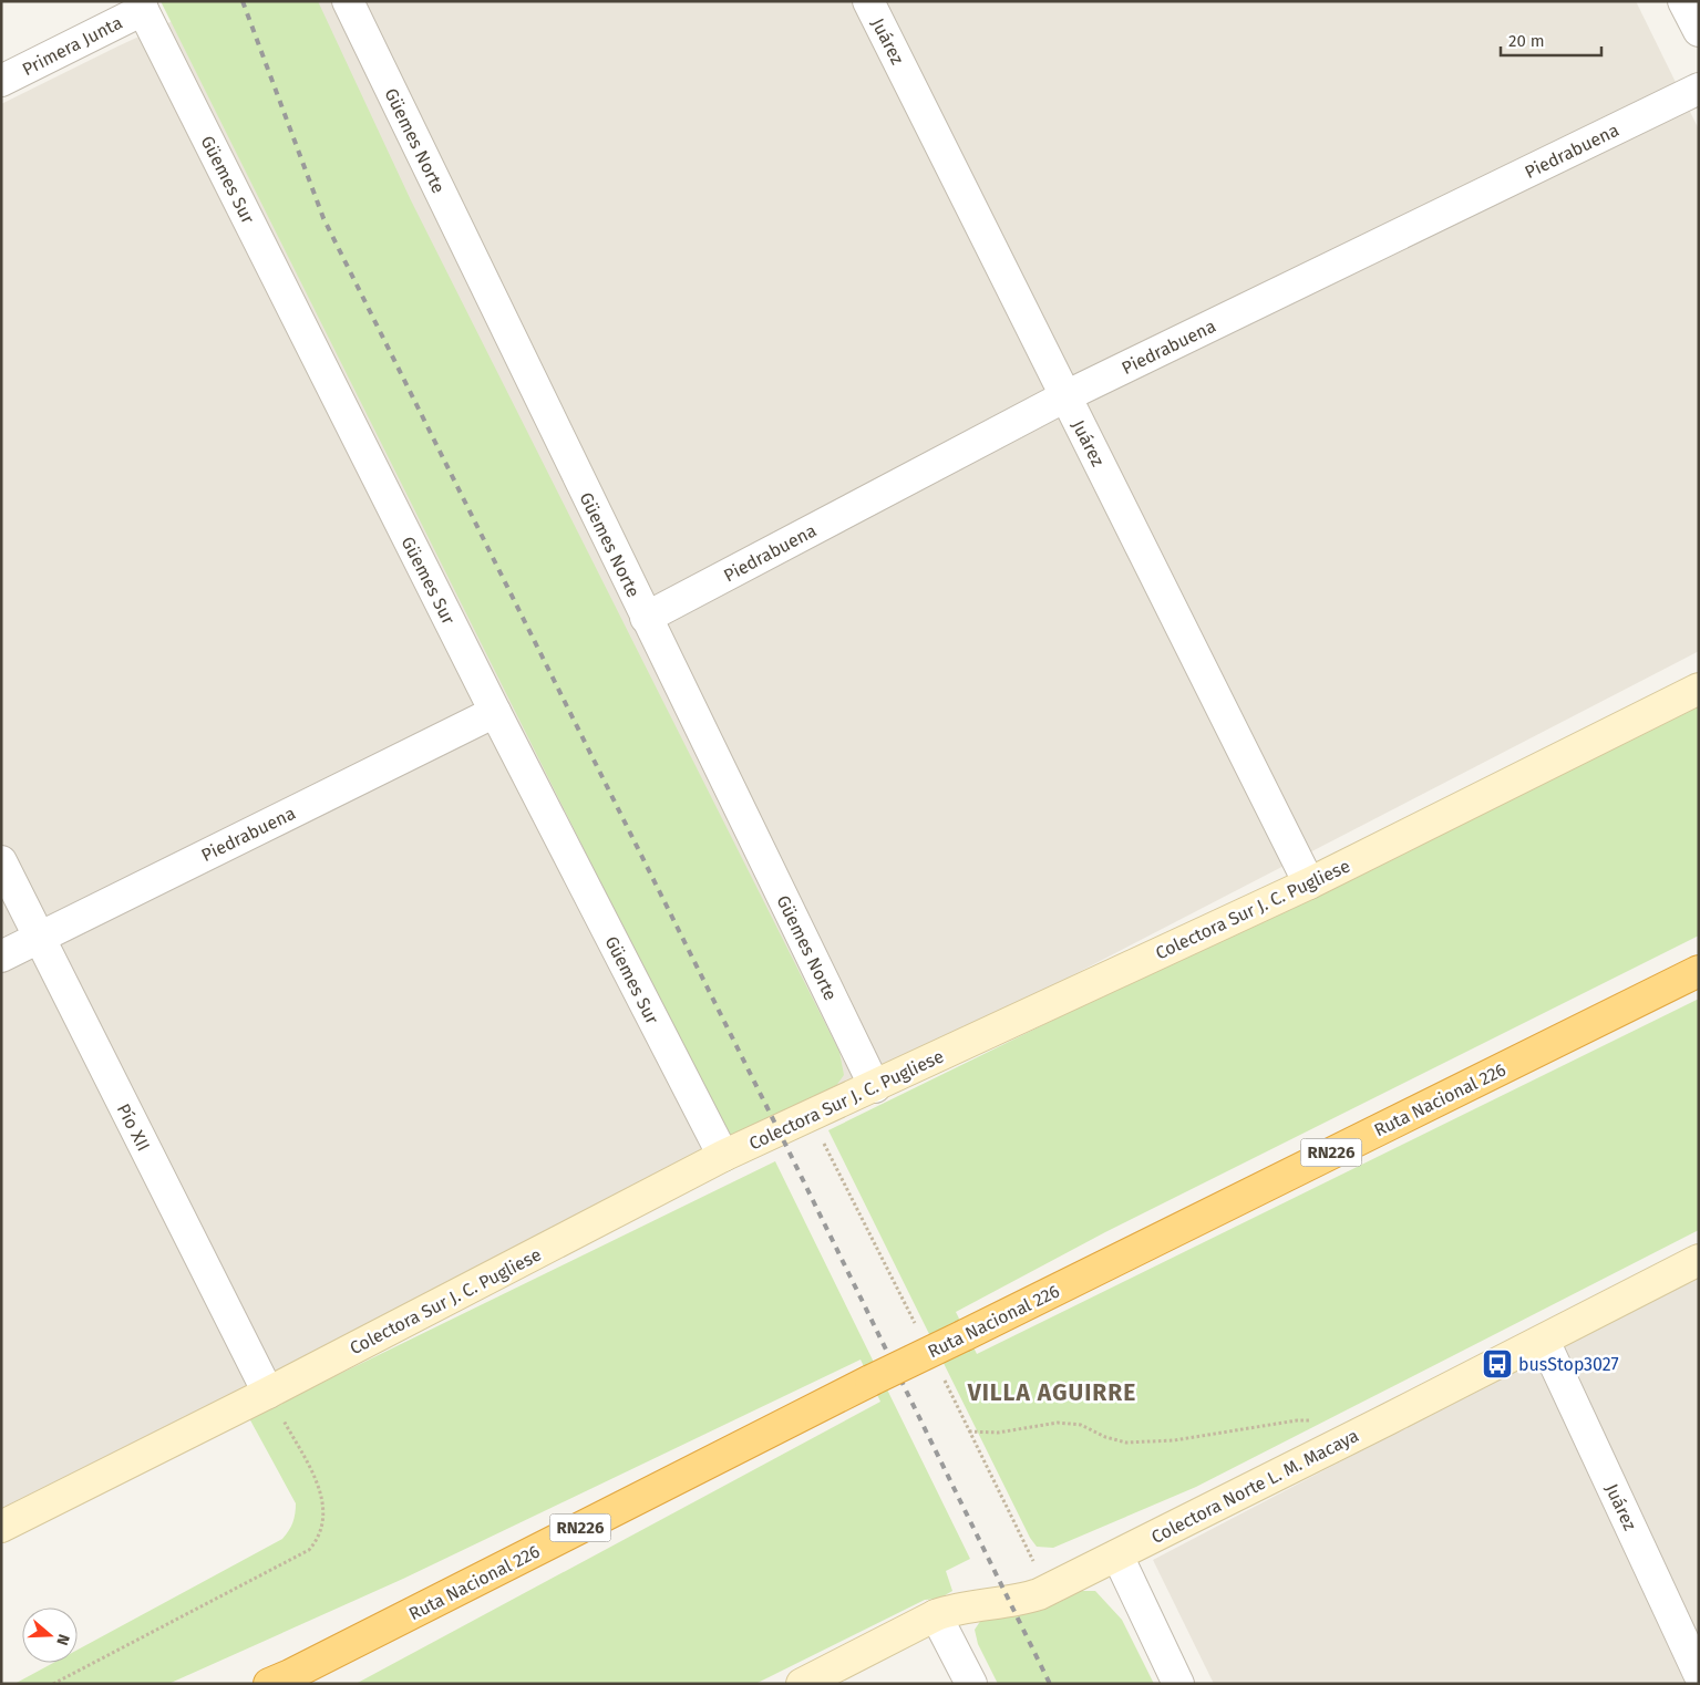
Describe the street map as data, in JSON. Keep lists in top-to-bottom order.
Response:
{
  "streets": {
    "highway": ["Ruta Nacional 226", "RN226"],
    "main road": ["Colectora Sur J. C. Pugliese", "Colectora Norte L. M. Macaya"],
    "street": [
      "Juárez",
      "Primera Junta",
      "Güemes Norte",
      "Piedrabuena",
      "Güemes Sur",
      "Pío XII"
    ]
  },
  "crossings": [
    ["Juárez", "Piedrabuena"],
    ["Juárez", "Colectora Sur J. C. Pugliese"],
    ["Juárez", "Colectora Norte L. M. Macaya"],
    ["Primera Junta", "Güemes Sur"],
    ["Güemes Norte", "Piedrabuena"],
    ["Güemes Norte", "Colectora Sur J. C. Pugliese"],
    ["Piedrabuena", "Güemes Sur"],
    ["Piedrabuena", "Pío XII"],
    ["Güemes Sur", "Colectora Sur J. C. Pugliese"],
    ["Colectora Sur J. C. Pugliese", "Pío XII"]
  ],
  "districts": ["VILLA AGUIRRE"],
  "places": {
    "bus stop": ["busStop3027"]
  },
  "scale_bar": "20 m",
  "north": "right"
}
